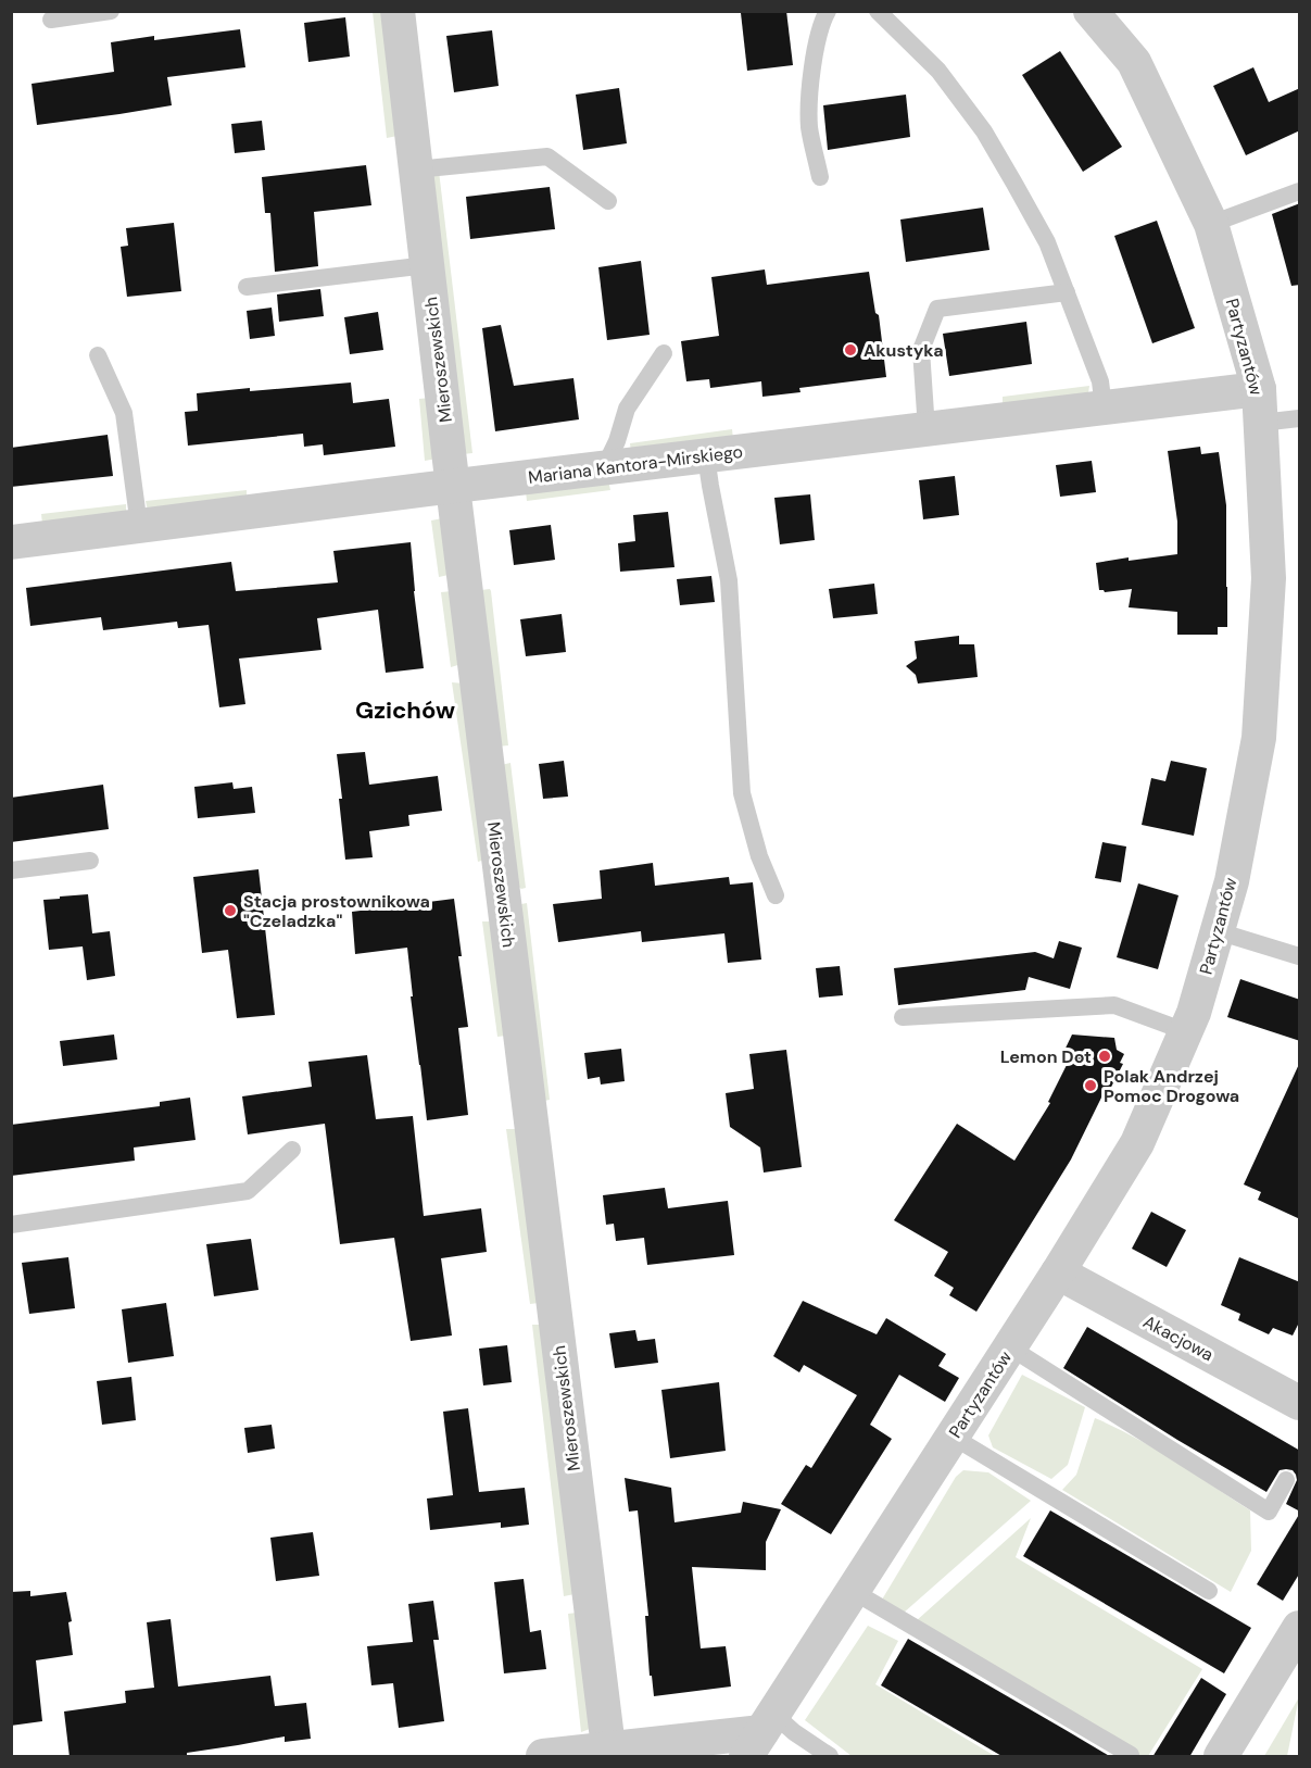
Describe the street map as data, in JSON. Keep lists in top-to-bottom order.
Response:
{
  "streets": {
    "street": [
      "Partyzantów",
      "Mieroszewskich",
      "Mariana Kantora-Mirskiego",
      "Akacjowa"
    ]
  },
  "crossings": [
    ["Partyzantów", "Mariana Kantora-Mirskiego"],
    ["Partyzantów", "Akacjowa"],
    ["Mieroszewskich", "Mariana Kantora-Mirskiego"]
  ],
  "districts": ["Gzichów"],
  "places": [
    "Akustyka",
    "Stacja prostownikowa \"Czeladzka\"",
    "Lemon Dot",
    "Polak Andrzej Pomoc Drogowa"
  ]
}
